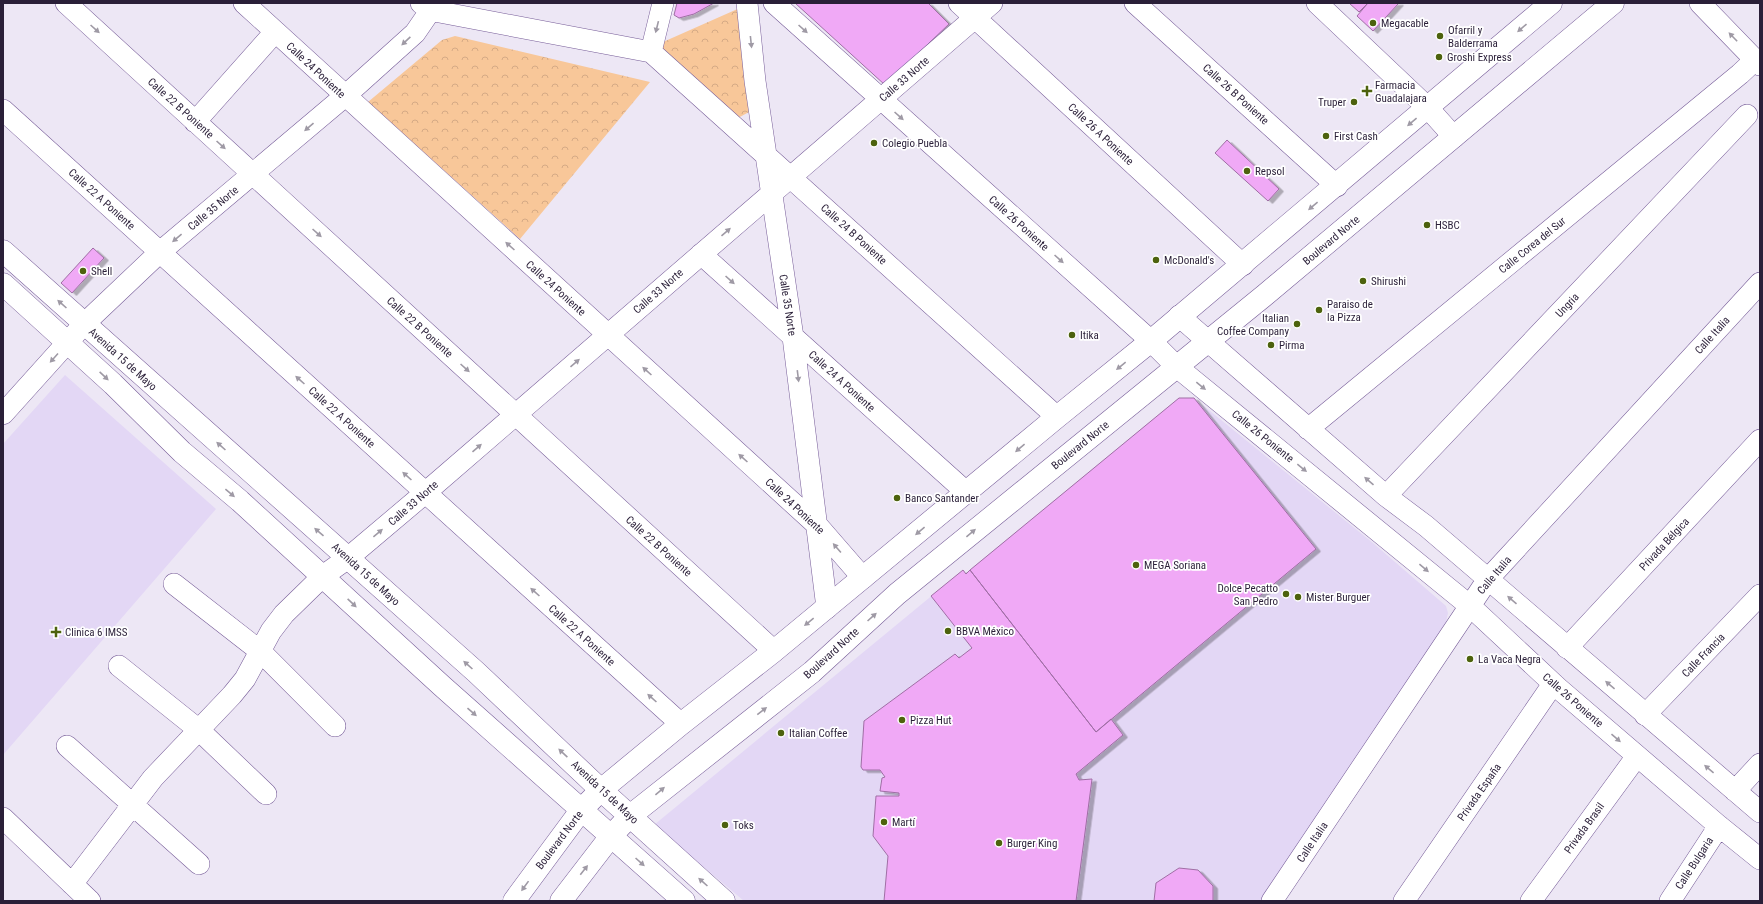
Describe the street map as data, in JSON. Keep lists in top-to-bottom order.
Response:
{
  "streets": {
    "main road": ["Boulevard Norte", "Avenida 15 de Mayo"],
    "street": [
      "Calle 24 Poniente",
      "Calle 33 Norte",
      "Calle 26 B Poniente",
      "Calle 22 B Poniente",
      "Calle 26 A Poniente",
      "Calle 22 A Poniente",
      "Calle 35 Norte",
      "Calle 26 Poniente",
      "Calle 24 B Poniente",
      "Calle Corea del Sur",
      "Ungria",
      "Calle Italia",
      "Calle 24 A Poniente",
      "Privada Bélgica",
      "Calle Francia",
      "Privada España",
      "Privada Brasil",
      "Calle Bulgaria"
    ]
  },
  "crossings": [
    ["Calle 24 Poniente", "Calle 33 Norte"],
    ["Calle 24 Poniente", "Calle 35 Norte"],
    ["Calle 24 Poniente", "Boulevard Norte"],
    ["Calle 33 Norte", "Calle 22 B Poniente"],
    ["Calle 33 Norte", "Calle 26 A Poniente"],
    ["Calle 33 Norte", "Calle 22 A Poniente"],
    ["Calle 33 Norte", "Calle 35 Norte"],
    ["Calle 33 Norte", "Calle 26 Poniente"],
    ["Calle 33 Norte", "Calle 24 B Poniente"],
    ["Calle 33 Norte", "Avenida 15 de Mayo"],
    ["Calle 33 Norte", "Calle 24 A Poniente"],
    ["Calle 26 B Poniente", "Boulevard Norte"],
    ["Calle 22 B Poniente", "Calle 35 Norte"],
    ["Calle 22 B Poniente", "Boulevard Norte"],
    ["Calle 26 A Poniente", "Boulevard Norte"],
    ["Calle 22 A Poniente", "Calle 35 Norte"],
    ["Calle 22 A Poniente", "Boulevard Norte"],
    ["Calle 35 Norte", "Calle 24 B Poniente"],
    ["Calle 35 Norte", "Boulevard Norte"],
    ["Calle 35 Norte", "Avenida 15 de Mayo"],
    ["Calle 35 Norte", "Calle 24 A Poniente"],
    ["Calle 26 Poniente", "Boulevard Norte"],
    ["Calle 26 Poniente", "Calle Italia"],
    ["Calle 26 Poniente", "Privada España"],
    ["Calle 26 Poniente", "Privada Brasil"],
    ["Calle 26 Poniente", "Calle Bulgaria"],
    ["Calle 24 B Poniente", "Boulevard Norte"],
    ["Boulevard Norte", "Avenida 15 de Mayo"],
    ["Boulevard Norte", "Calle 24 A Poniente"]
  ],
  "one_way": [
    "Calle 24 Poniente",
    "Calle 22 B Poniente",
    "Calle 22 A Poniente",
    "Calle 35 Norte"
  ],
  "places": {
    "other": [
      "Megacable",
      "Ofarril y Balderrama",
      "Groshi Express",
      "Truper",
      "First Cash",
      "Colegio Puebla",
      "Repsol",
      "HSBC",
      "McDonald's",
      "Shell",
      "Shirushi",
      "Paraiso de la Pizza",
      "Italian Coffee Company",
      "Itika",
      "Pirma",
      "Banco Santander",
      "MEGA Soriana",
      "Dolce Pecatto San Pedro",
      "Mister Burguer",
      "BBVA México",
      "La Vaca Negra",
      "Pizza Hut",
      "Italian Coffee",
      "Martí",
      "Toks",
      "Burger King"
    ],
    "health": ["Farmacia Guadalajara", "Clinica 6 IMSS"]
  }
}
